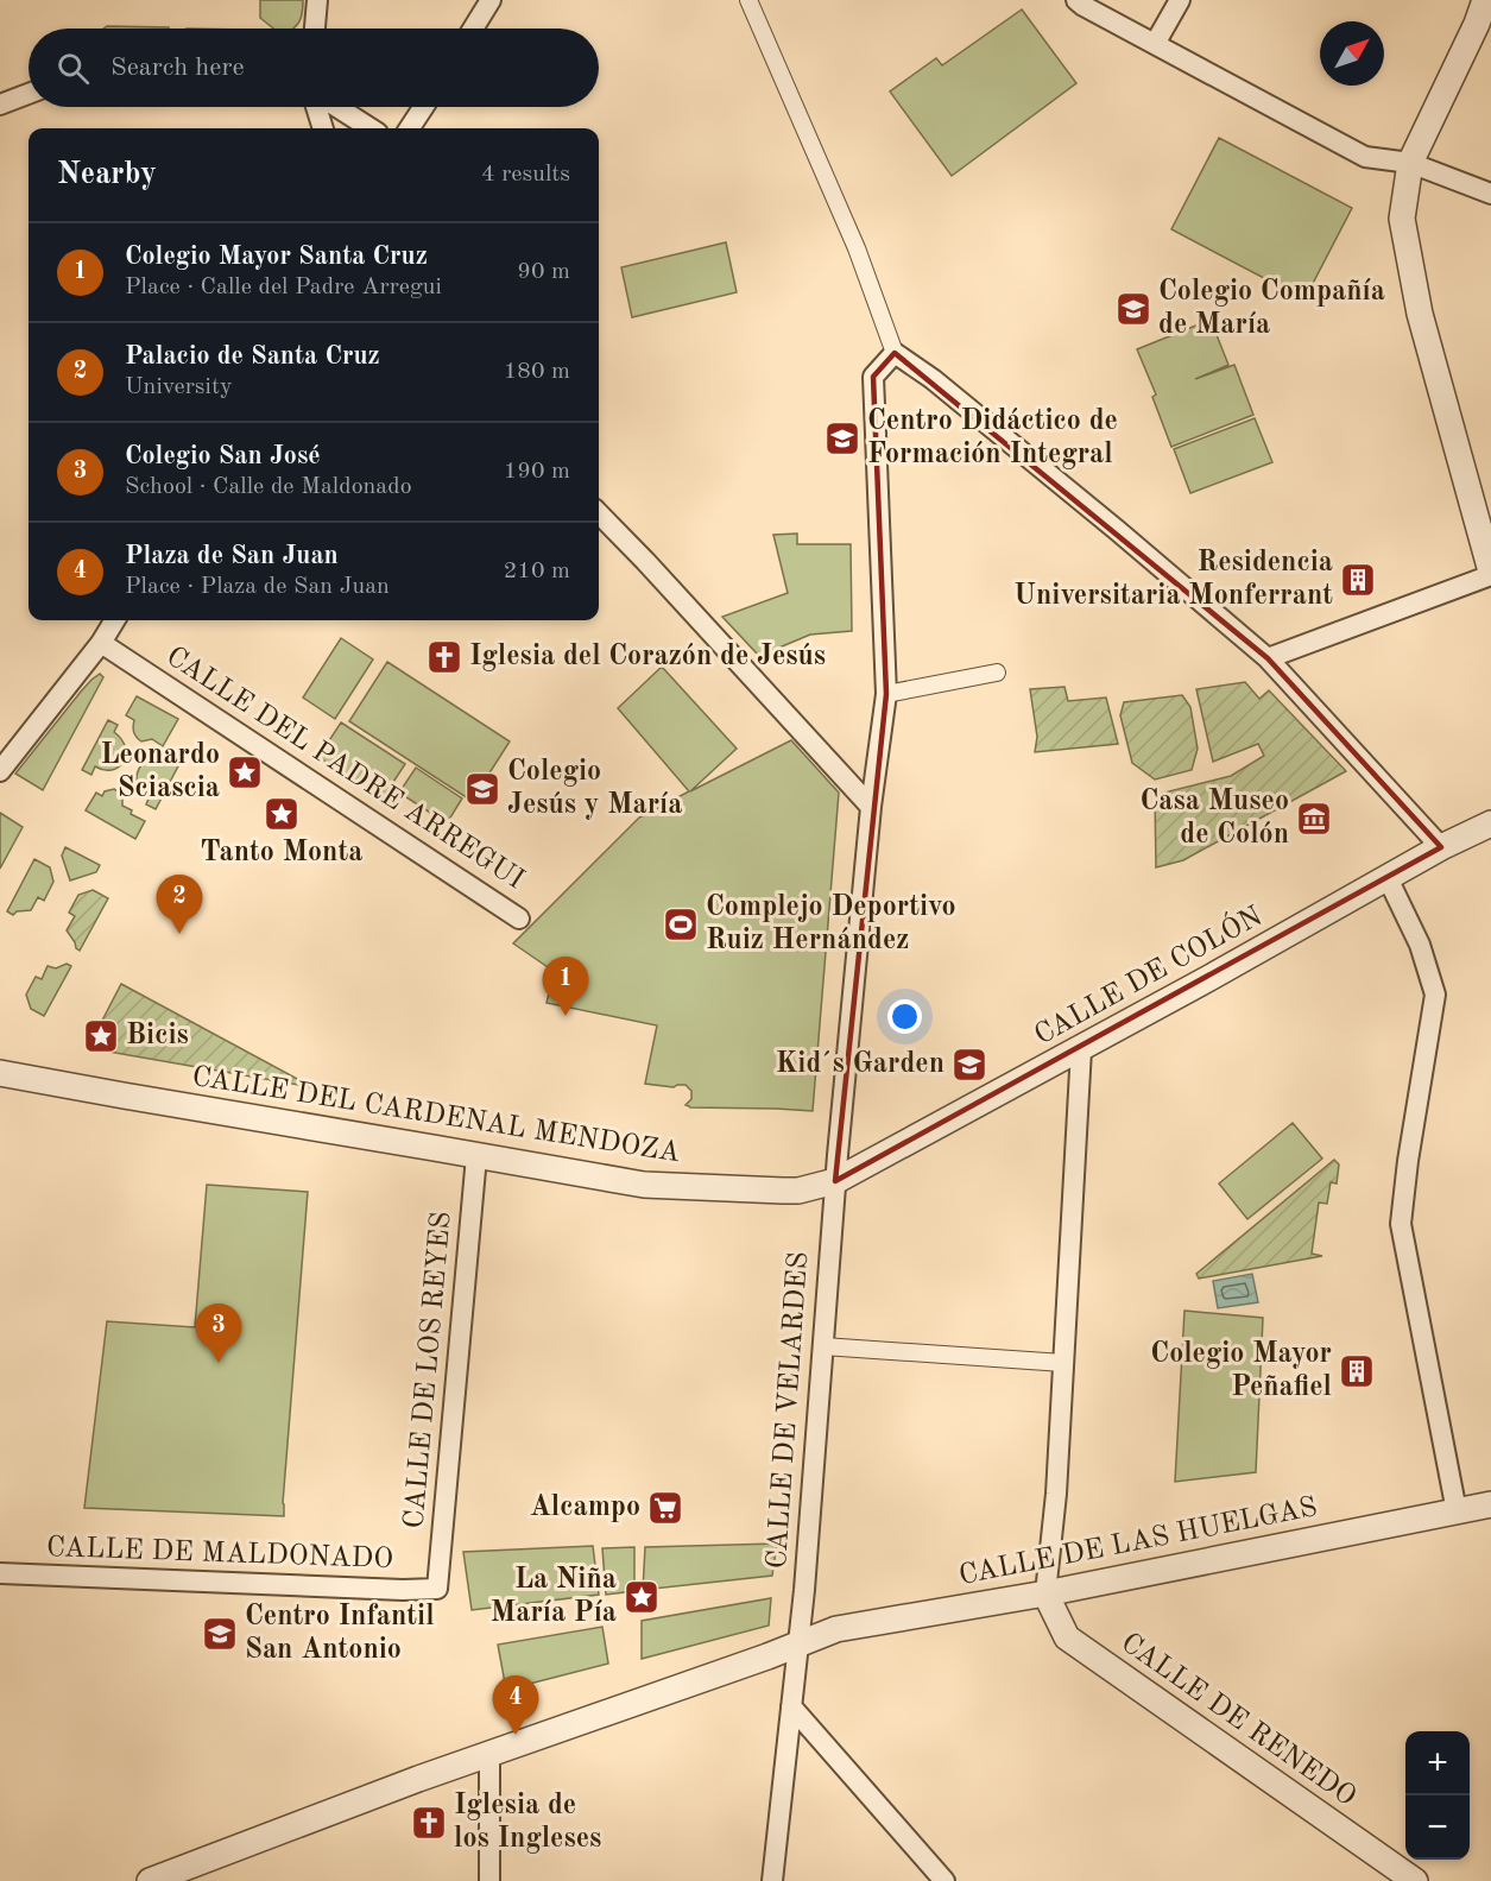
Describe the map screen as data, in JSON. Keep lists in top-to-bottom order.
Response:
{
  "streets": {
    "street": [
      "CALLE DEL PADRE ARREGUI",
      "CALLE DE COLÓN",
      "CALLE DEL CARDENAL MENDOZA",
      "CALLE DE LOS REYES",
      "CALLE DE VELARDES",
      "CALLE DE LAS HUELGAS",
      "CALLE DE MALDONADO",
      "CALLE DE RENEDO"
    ]
  },
  "crossings": [
    ["CALLE DE COLÓN", "CALLE DEL CARDENAL MENDOZA"],
    ["CALLE DE COLÓN", "CALLE DE VELARDES"],
    ["CALLE DEL CARDENAL MENDOZA", "CALLE DE LOS REYES"],
    ["CALLE DEL CARDENAL MENDOZA", "CALLE DE VELARDES"],
    ["CALLE DE LOS REYES", "CALLE DE MALDONADO"],
    ["CALLE DE VELARDES", "CALLE DE LAS HUELGAS"],
    ["CALLE DE LAS HUELGAS", "CALLE DE RENEDO"]
  ],
  "places": {
    "school or university": [
      "Colegio Compañía de María",
      "Centro Didáctico de Formación Integral",
      "Colegio Jesús y María",
      "Kid´s Garden",
      "Centro Infantil San Antonio"
    ],
    "building": ["Residencia Universitaria Monferrant", "Colegio Mayor Peñafiel"],
    "church": ["Iglesia del Corazón de Jesús", "Iglesia de los Ingleses"],
    "place": [
      "Leonardo Sciascia",
      "Tanto Monta",
      "Bicis",
      "La Niña María Pía"
    ],
    "museum": ["Casa Museo de Colón"],
    "sports": ["Complejo Deportivo Ruiz Hernández"],
    "supermarket": ["Alcampo"]
  },
  "north": "top right",
  "page": {
    "search": "Search here",
    "heading": ["Nearby", "4 results"],
    "list": [
      {
        "mark": "1",
        "name": "Colegio Mayor Santa Cruz",
        "note": "Place · Calle del Padre Arregui",
        "value": "90 m"
      },
      {
        "mark": "2",
        "name": "Palacio de Santa Cruz",
        "note": "University",
        "value": "180 m"
      },
      {
        "mark": "3",
        "name": "Colegio San José",
        "note": "School · Calle de Maldonado",
        "value": "190 m"
      },
      {
        "mark": "4",
        "name": "Plaza de San Juan",
        "note": "Place · Plaza de San Juan",
        "value": "210 m"
      }
    ],
    "pins": [
      "2",
      "1",
      "3",
      "4"
    ],
    "map_buttons": ["+", "−"]
  }
}
